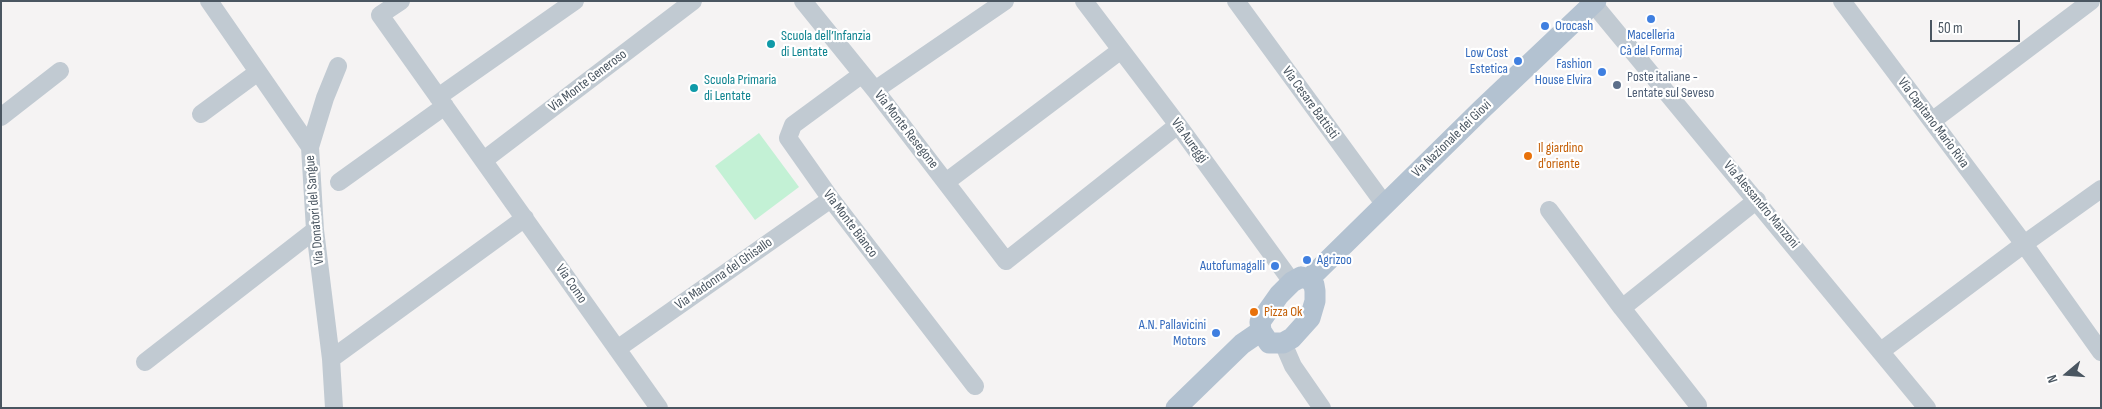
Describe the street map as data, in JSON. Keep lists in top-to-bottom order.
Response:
{
  "streets": {
    "main road": ["Via Nazionale dei Giovi"],
    "street": [
      "Via Monte Generoso",
      "Via Cesare Battisti",
      "Via Capitano Mario Riva",
      "Via Monte Resegone",
      "Via Aureggi",
      "Via Alessandro Manzoni",
      "Via Donatori del Sangue",
      "Via Monte Bianco",
      "Via Madonna del Ghisallo",
      "Via Como"
    ]
  },
  "crossings": [
    ["Via Monte Generoso", "Via Como"],
    ["Via Cesare Battisti", "Via Nazionale dei Giovi"],
    ["Via Monte Resegone", "Via Aureggi"],
    ["Via Monte Resegone", "Via Monte Bianco"],
    ["Via Nazionale dei Giovi", "Via Aureggi"],
    ["Via Nazionale dei Giovi", "Via Alessandro Manzoni"],
    ["Via Monte Bianco", "Via Madonna del Ghisallo"],
    ["Via Madonna del Ghisallo", "Via Como"]
  ],
  "places": [
    "Macelleria Cà del Formaj",
    "Orocash",
    "Scuola dell’Infanzia di Lentate",
    "Low Cost Estetica",
    "Fashion House Elvira",
    "Poste italiane - Lentate sul Seveso",
    "Scuola Primaria di Lentate",
    "Il giardino d'oriente",
    "Agrizoo",
    "Autofumagalli",
    "Pizza Ok",
    "A.N. Pallavicini Motors"
  ],
  "scale_bar": "50 m",
  "north": "left"
}
